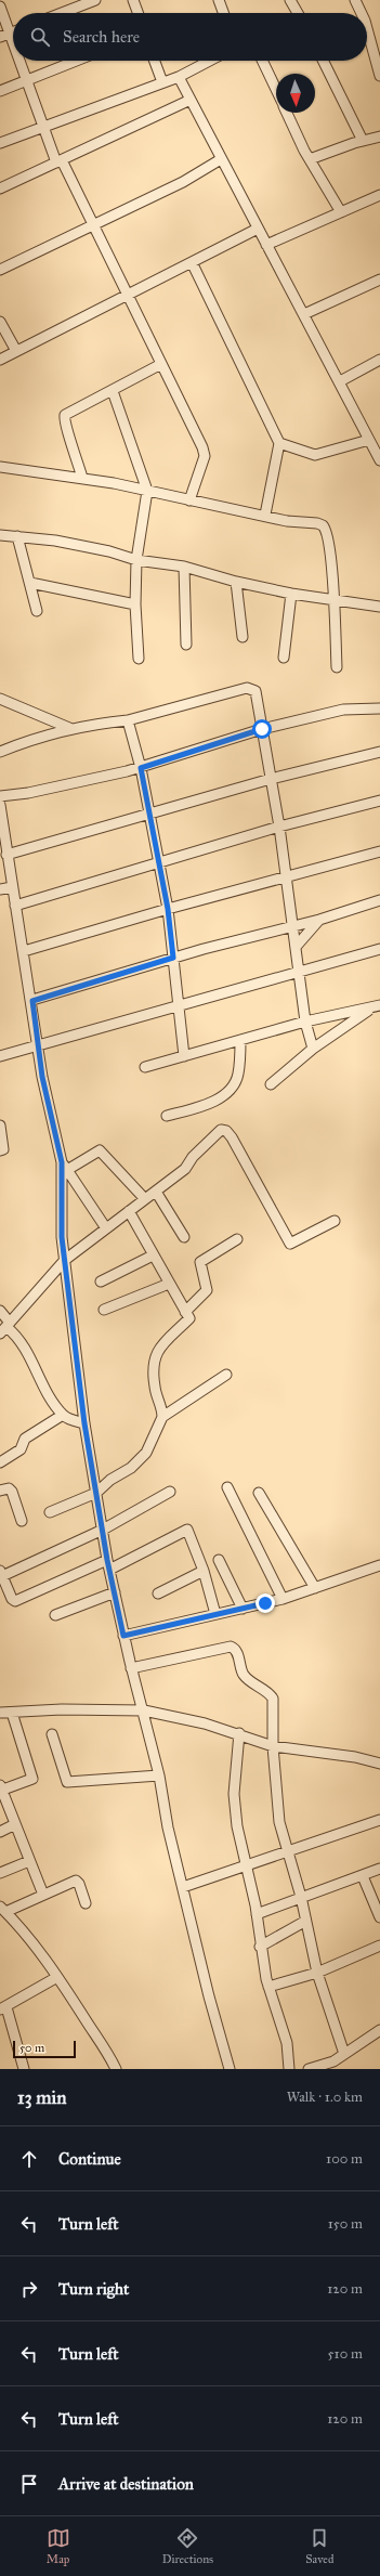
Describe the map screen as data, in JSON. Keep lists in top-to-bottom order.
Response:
{
  "scale_bar": "50 m",
  "north": "bottom",
  "page": {
    "search": "Search here",
    "scale": "50 m",
    "heading": ["13 min", "Walk · 1.0 km"],
    "list": [
      ["Continue", "100 m"],
      ["Turn left", "150 m"],
      ["Turn right", "120 m"],
      ["Turn left", "510 m"],
      ["Turn left", "120 m"],
      "Arrive at destination"
    ],
    "nav": ["Map", "Directions", "Saved"]
  }
}
